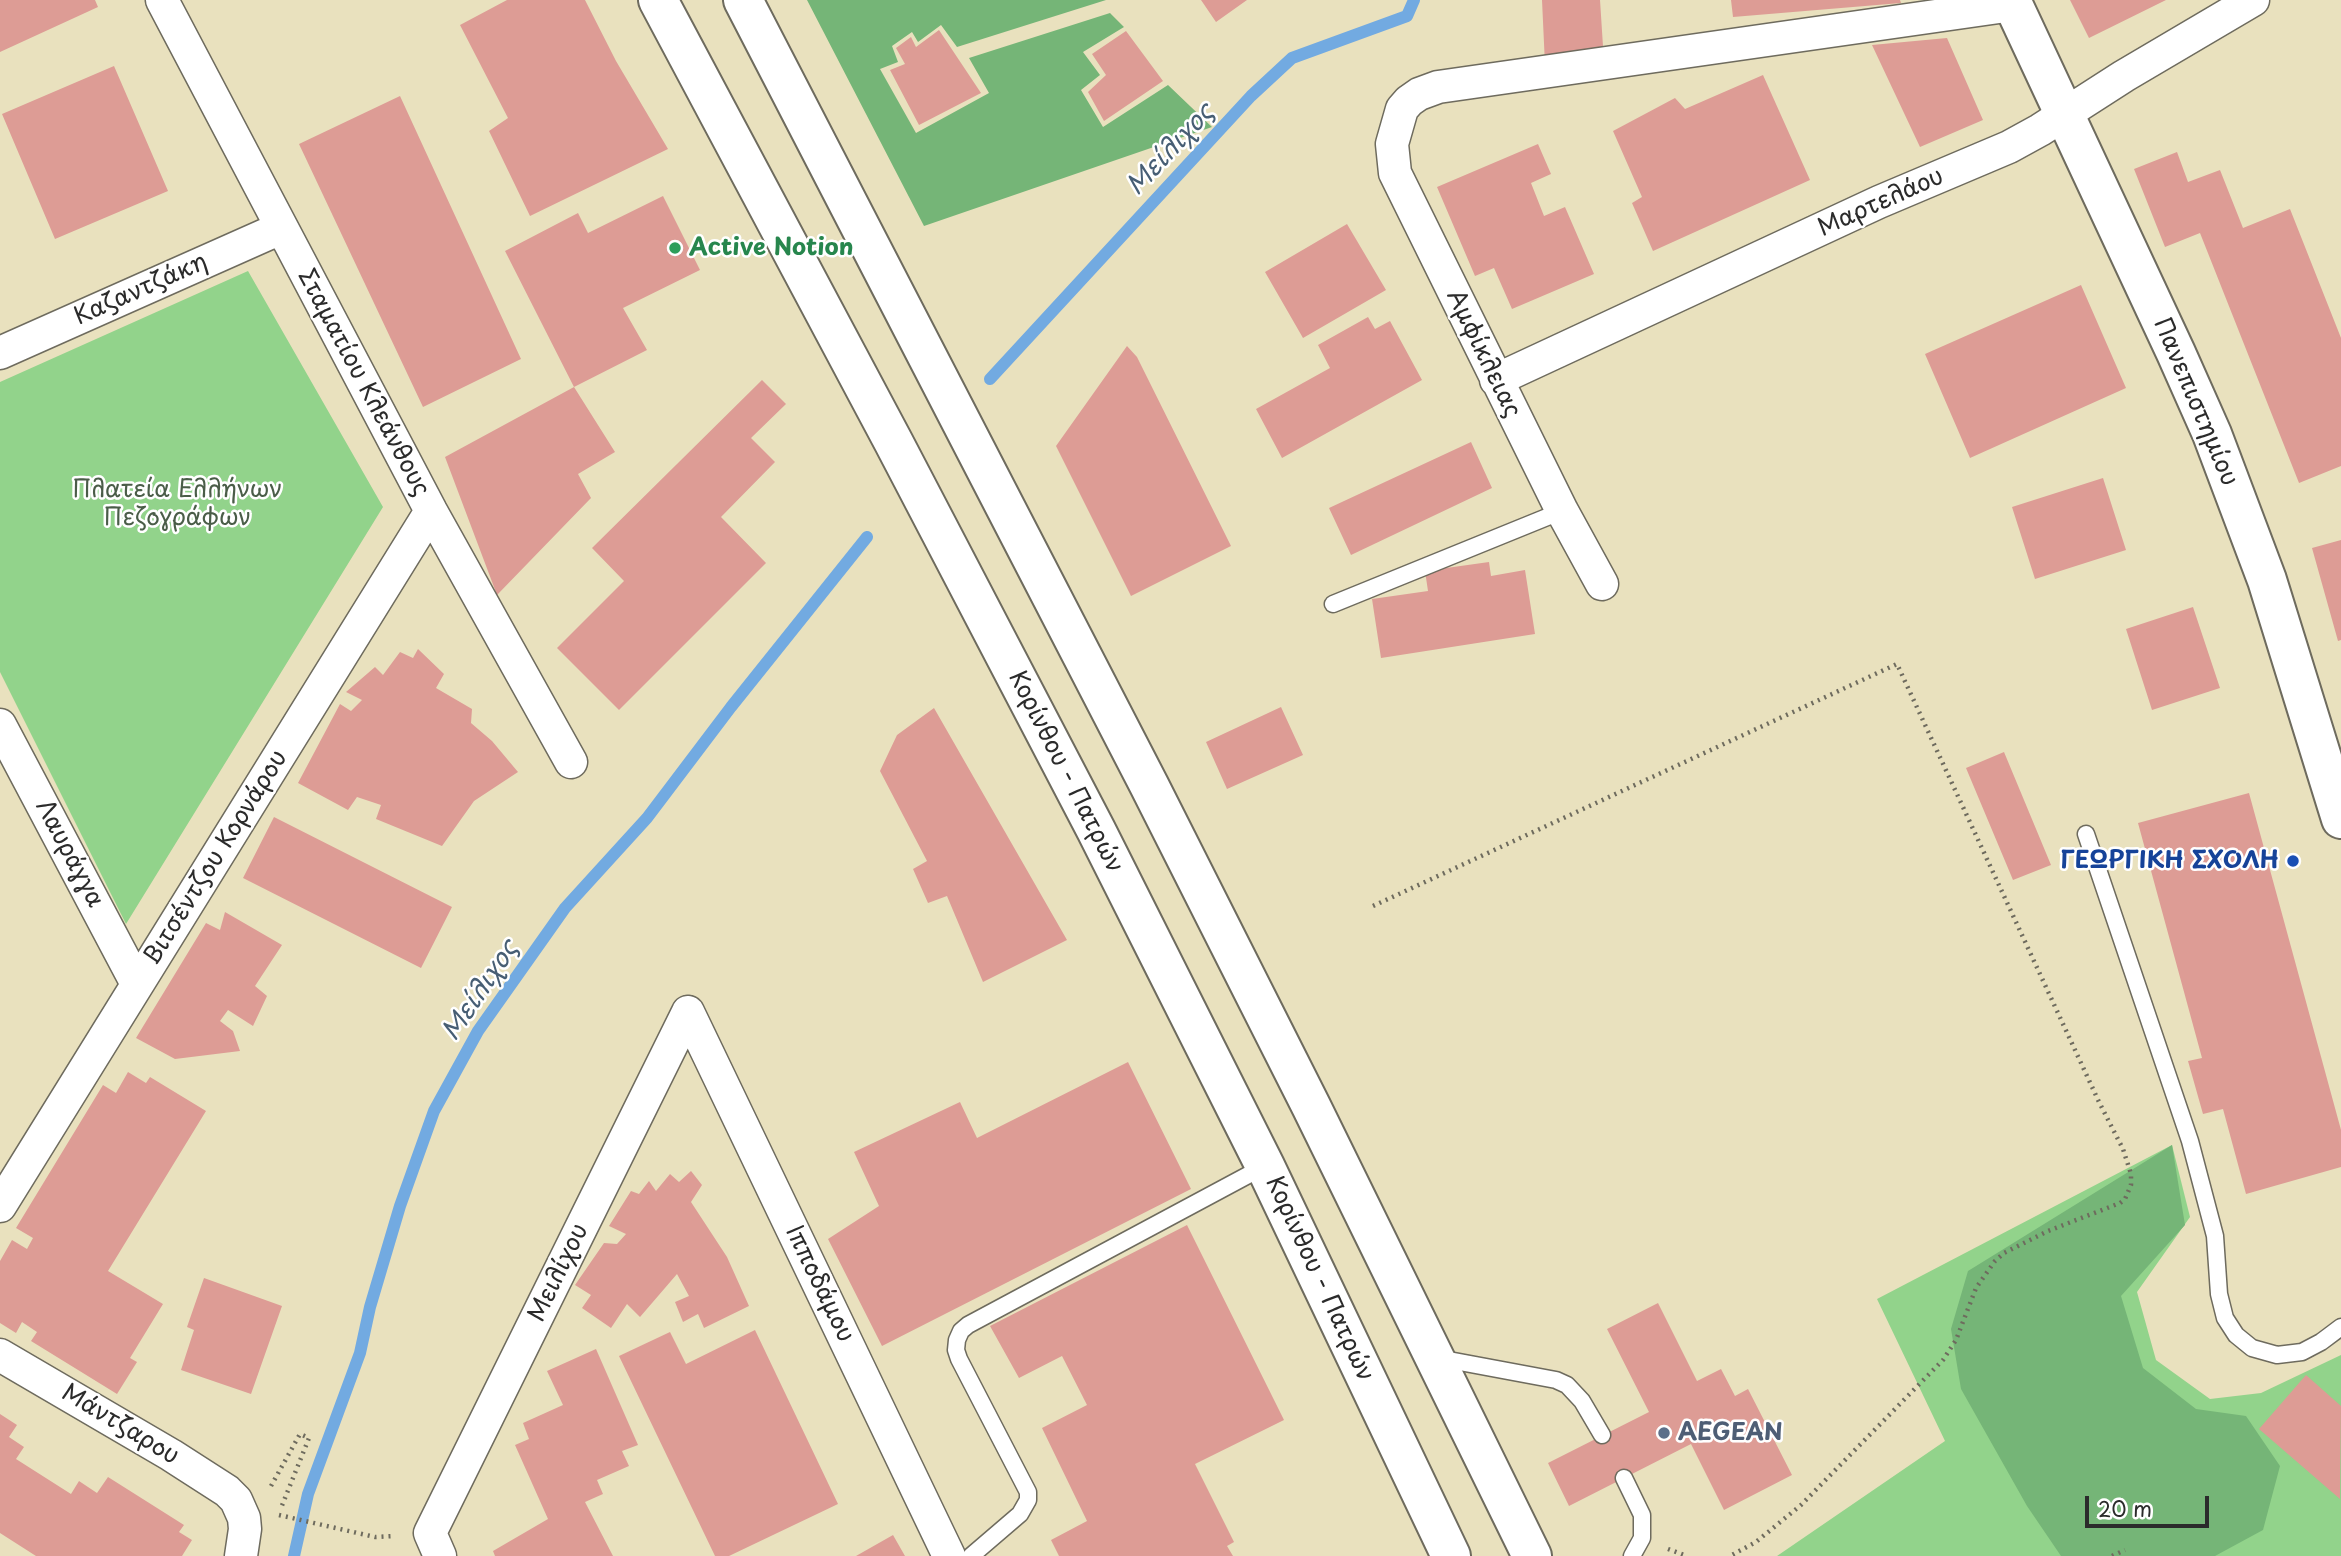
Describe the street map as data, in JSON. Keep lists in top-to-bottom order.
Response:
{
  "streets": {
    "main road": ["Πανεπιστημίου", "Κορίνθου - Πατρών"],
    "street": [
      "Μαρτελάου",
      "Καζαντζάκη",
      "Αμφίκλειας",
      "Σταματίου Κλεάνθους",
      "Λαυράγγα",
      "Βιτσέντζου Κορνάρου",
      "Μειλίχου",
      "Ιπποδάμου",
      "Μάντζαρου"
    ]
  },
  "crossings": [
    ["Μαρτελάου", "Αμφίκλειας"],
    ["Μαρτελάου", "Πανεπιστημίου"],
    ["Καζαντζάκη", "Σταματίου Κλεάνθους"],
    ["Αμφίκλειας", "Πανεπιστημίου"],
    ["Σταματίου Κλεάνθους", "Βιτσέντζου Κορνάρου"],
    ["Λαυράγγα", "Βιτσέντζου Κορνάρου"],
    ["Μειλίχου", "Ιπποδάμου"]
  ],
  "water": ["Μείλιχος"],
  "parks": ["Πλατεία Ελλήνων Πεζογράφων"],
  "places": ["Active Notion", "ΓΕΩΡΓΙΚΗ ΣΧΟΛΗ", "AEGEAN"],
  "scale_bar": "20 m"
}
